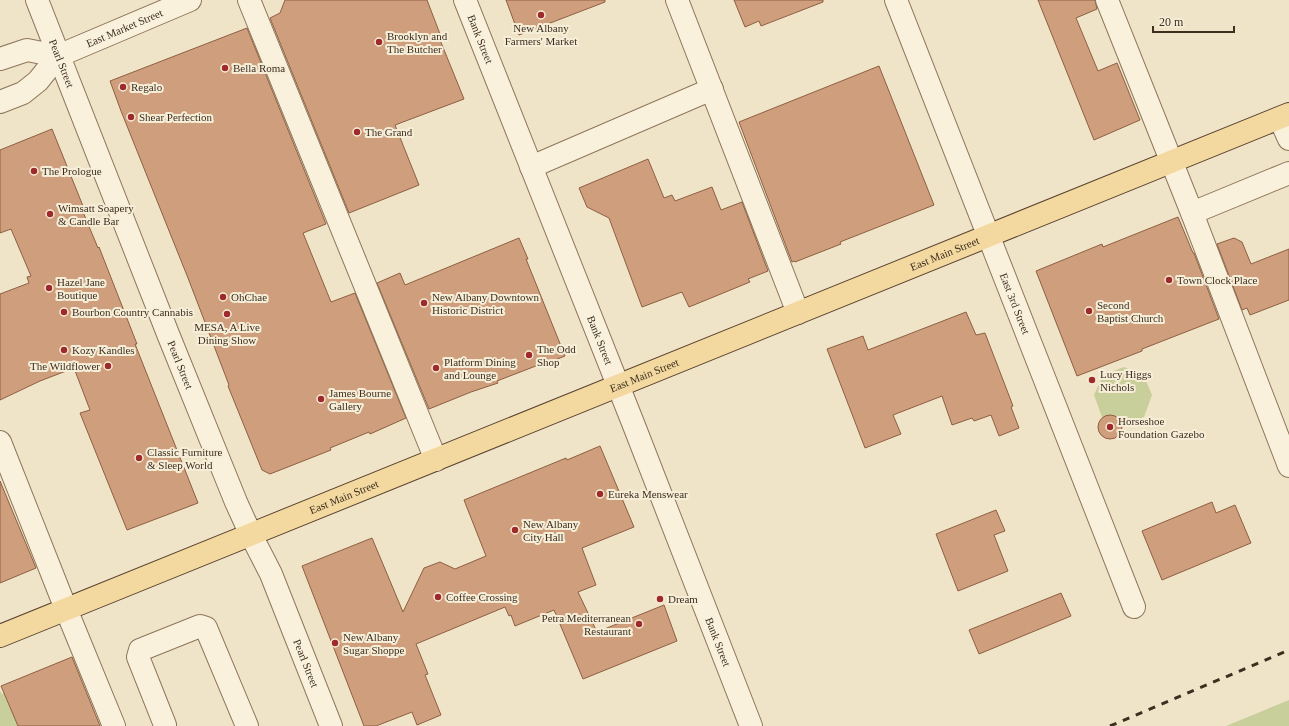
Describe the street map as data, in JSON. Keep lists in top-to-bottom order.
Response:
{
  "streets": {
    "main road": ["East Main Street"],
    "street": [
      "East Market Street",
      "Bank Street",
      "Pearl Street",
      "East 3rd Street"
    ]
  },
  "crossings": [
    ["East Market Street", "Pearl Street"],
    ["Bank Street", "East Main Street"],
    ["Pearl Street", "East Main Street"],
    ["East Main Street", "East 3rd Street"]
  ],
  "places": [
    "New Albany Farmers' Market",
    "Brooklyn and The Butcher",
    "Bella Roma",
    "Regalo",
    "Shear Perfection",
    "The Grand",
    "The Prologue",
    "Wimsatt Soapery & Candle Bar",
    "Town Clock Place",
    "Hazel Jane Boutique",
    "OhChae",
    "New Albany Downtown Historic District",
    "Second Baptist Church",
    "Bourbon Country Cannabis",
    "MESA, A Live Dining Show",
    "Kozy Kandles",
    "The Odd Shop",
    "The Wildflower",
    "Platform Dining and Lounge",
    "Lucy Higgs Nichols",
    "James Bourne Gallery",
    "Horseshoe Foundation Gazebo",
    "Classic Furniture & Sleep World",
    "Eureka Menswear",
    "New Albany City Hall",
    "Coffee Crossing",
    "Dream",
    "Petra Mediterranean Restaurant",
    "New Albany Sugar Shoppe"
  ],
  "scale_bar": "20 m"
}
